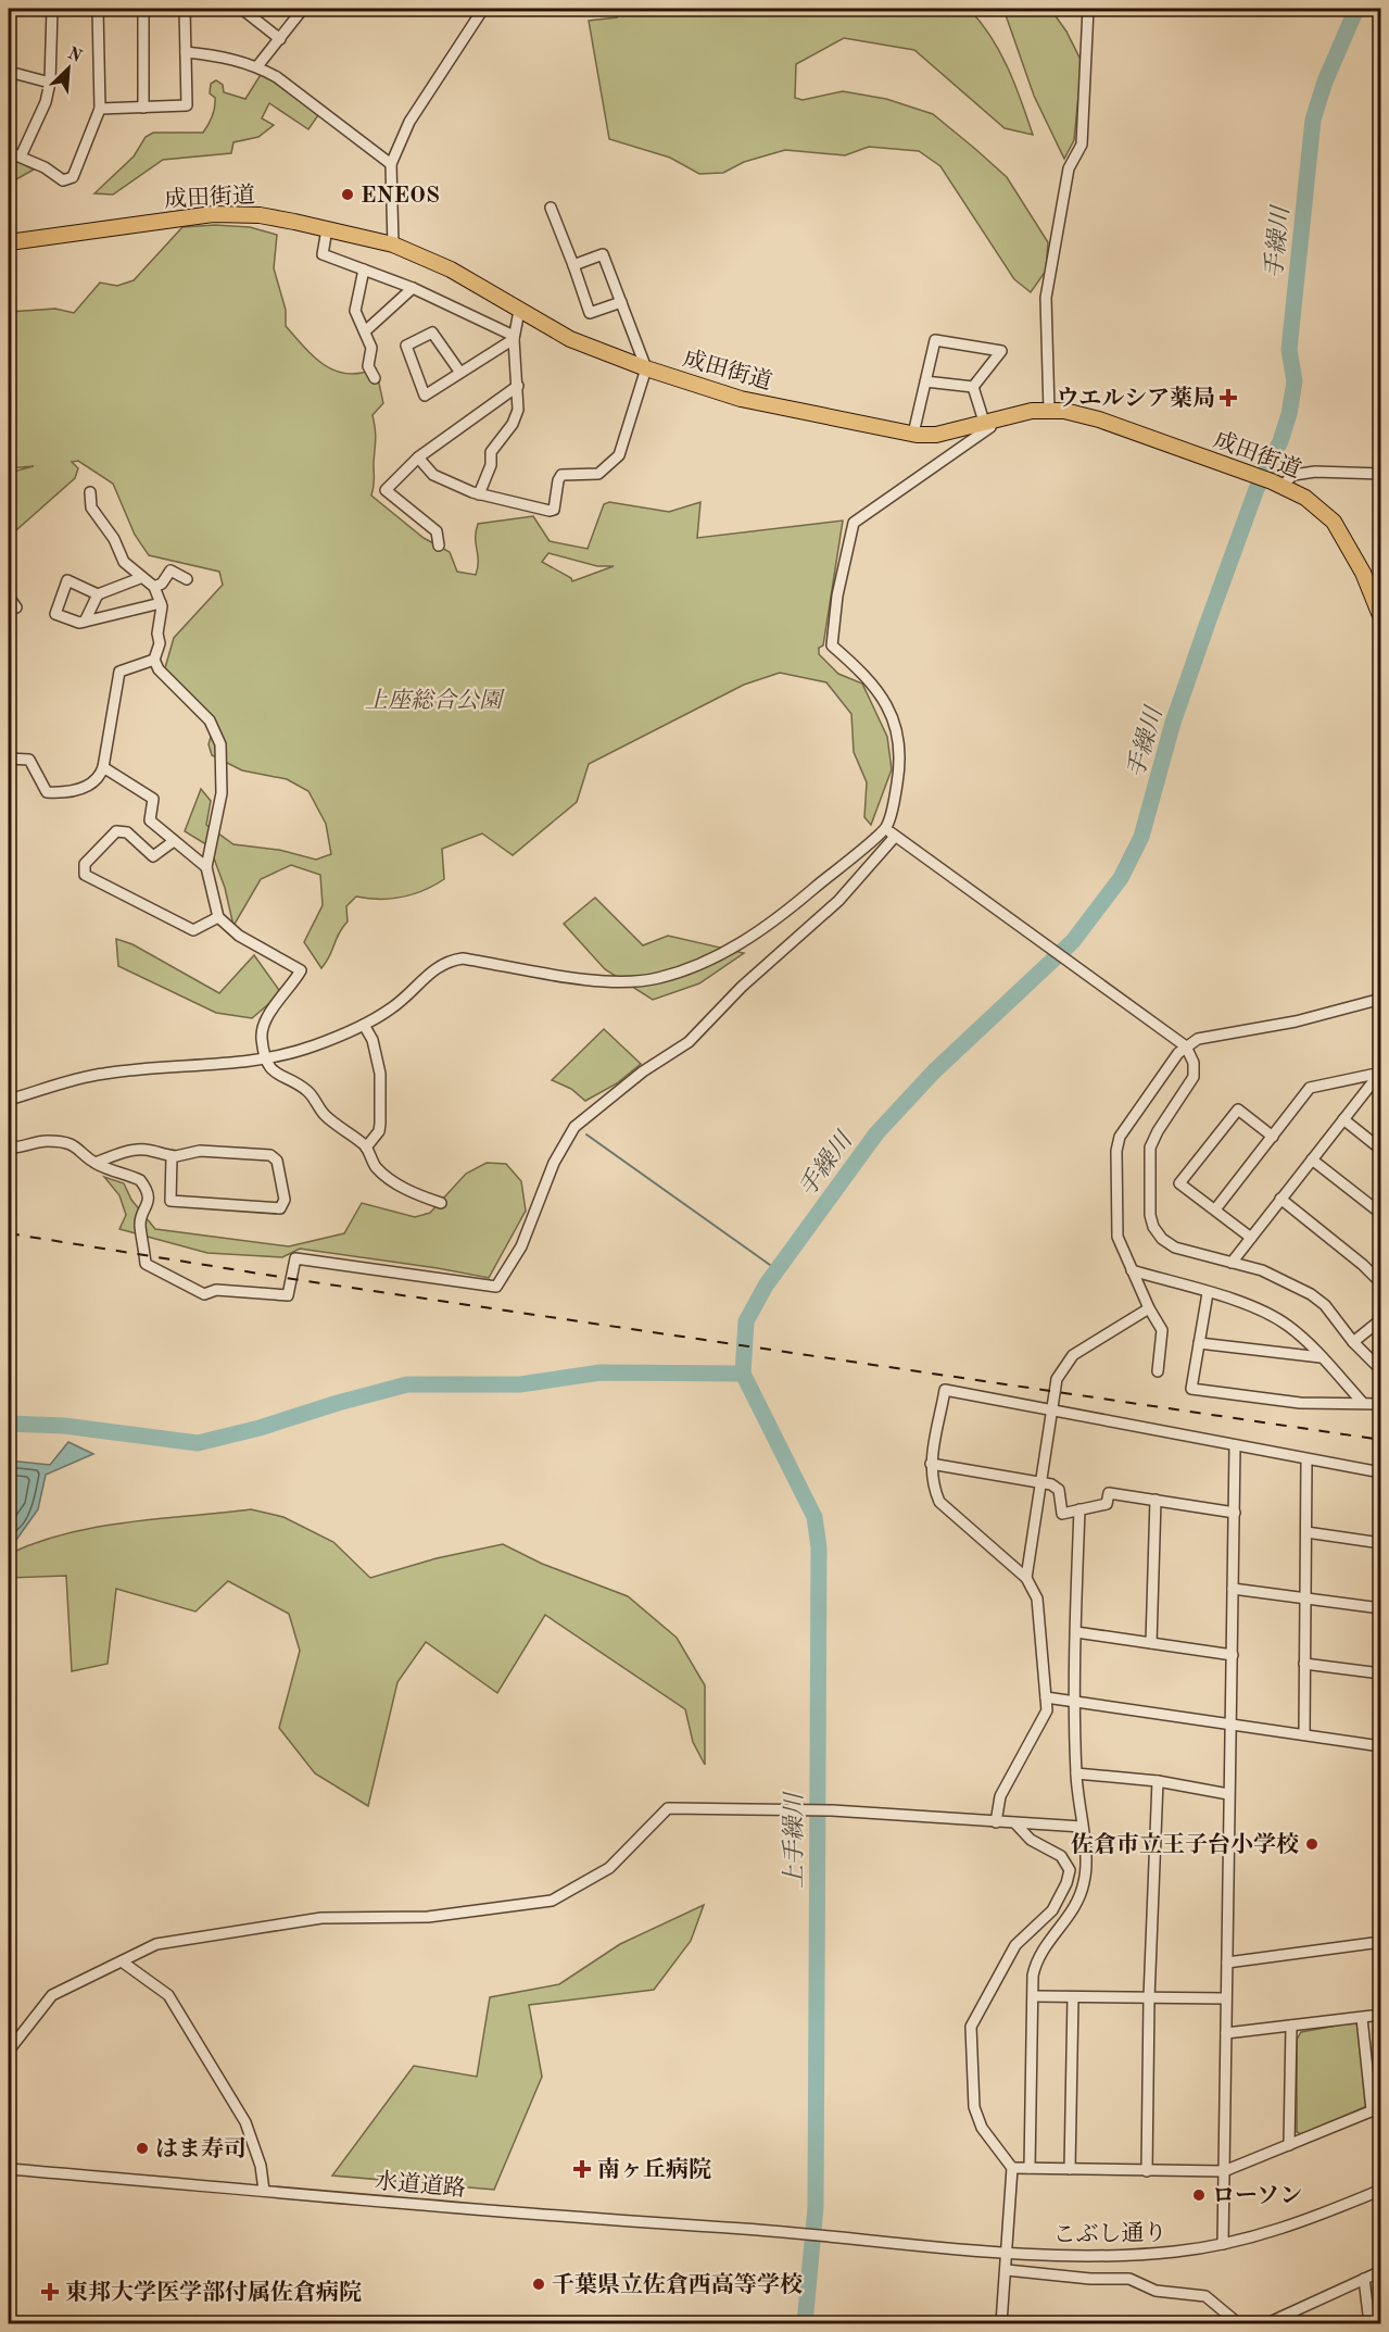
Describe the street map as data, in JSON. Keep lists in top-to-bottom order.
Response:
{
  "streets": {
    "highway": ["成田街道"],
    "street": ["水道道路", "こぶし通り"]
  },
  "crossings": [
    ["水道道路", "こぶし通り"]
  ],
  "water": ["手繰川", "上手繰川"],
  "parks": ["上座総合公園"],
  "places": {
    "other": [
      "ENEOS",
      "佐倉市立王子台小学校",
      "はま寿司",
      "ローソン",
      "千葉県立佐倉西高等学校"
    ],
    "health": ["ウエルシア薬局", "南ヶ丘病院", "東邦大学医学部付属佐倉病院"]
  },
  "north": "top right"
}
